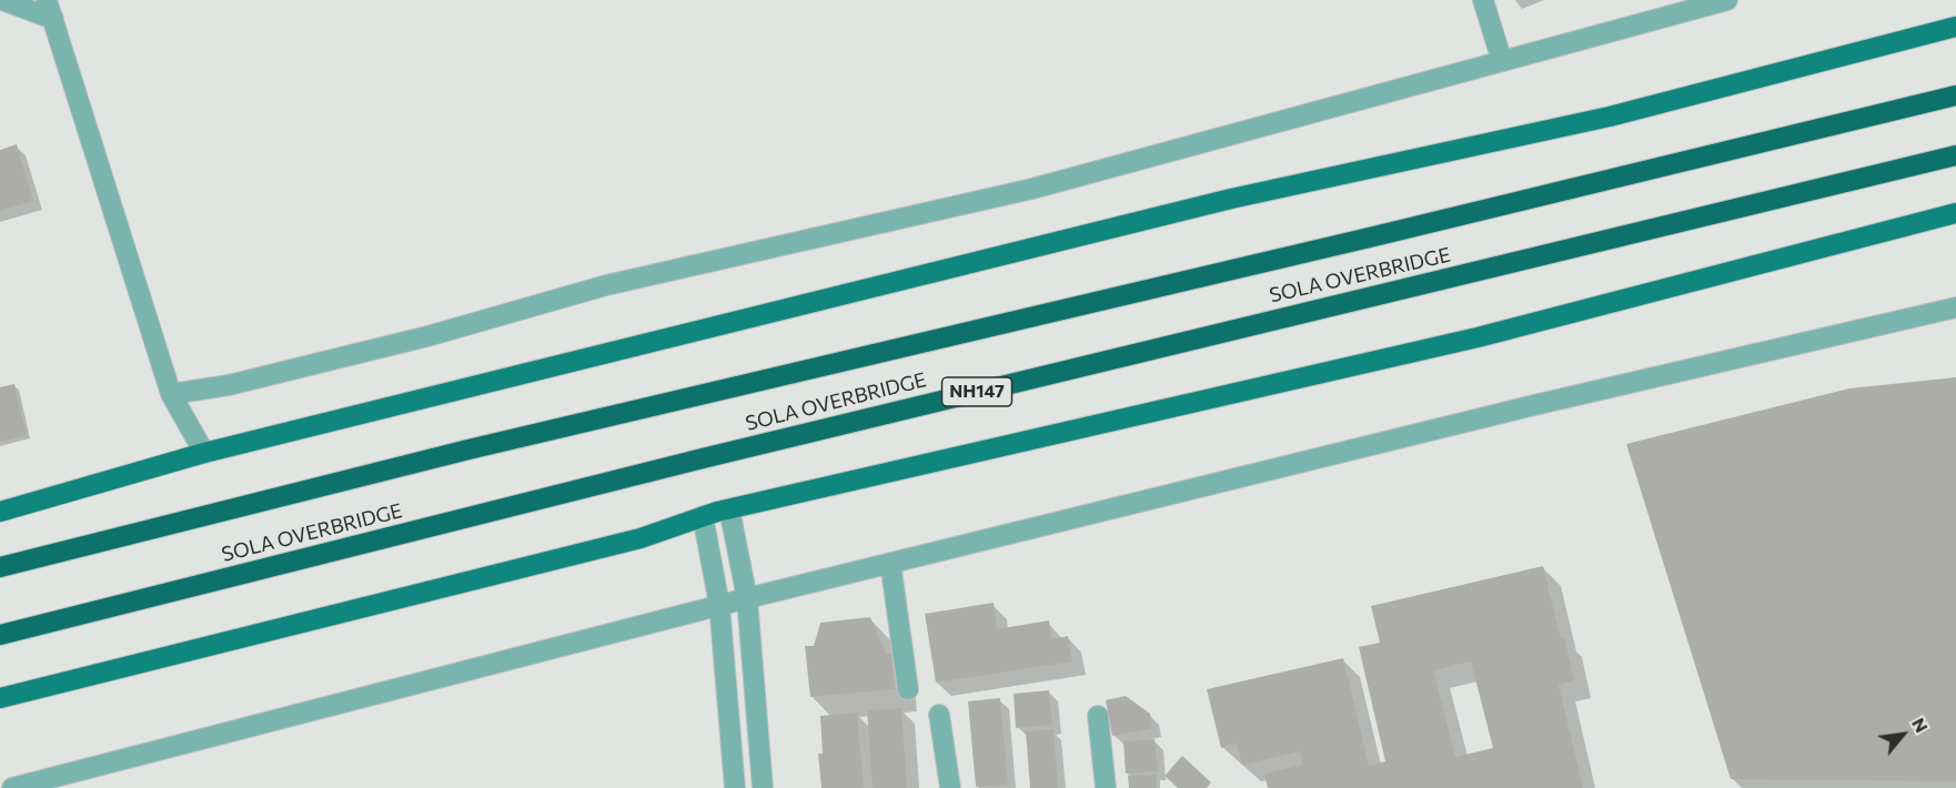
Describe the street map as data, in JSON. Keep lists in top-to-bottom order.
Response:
{
  "streets": {
    "highway": ["SOLA OVERBRIDGE", "NH147"]
  },
  "north": "top right"
}
